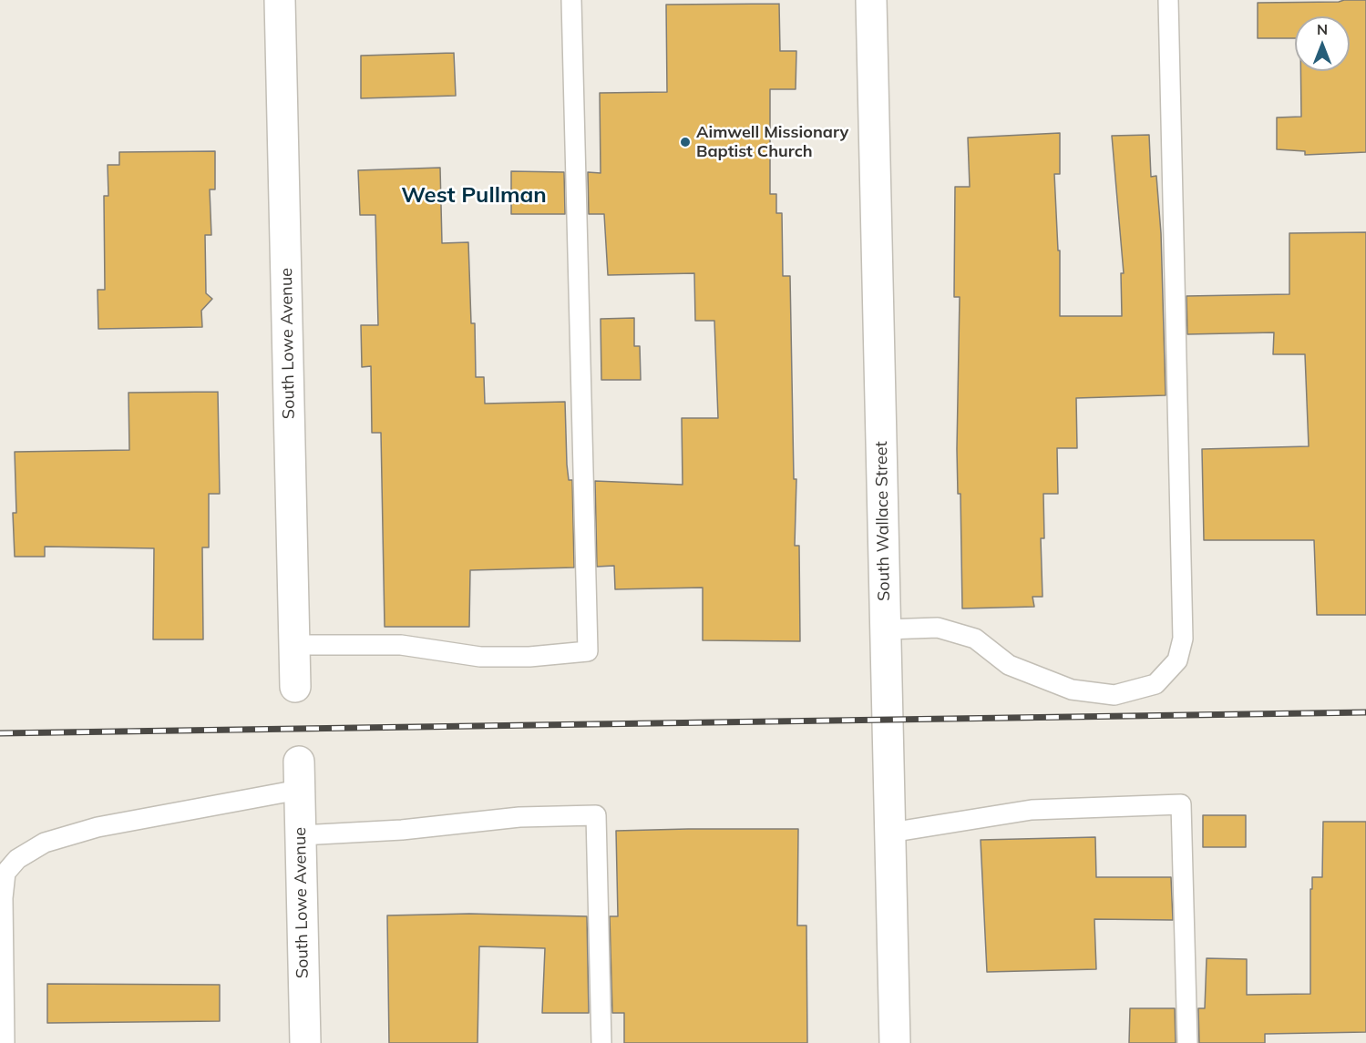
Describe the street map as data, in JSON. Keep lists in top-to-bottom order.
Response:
{
  "streets": {
    "street": ["South Lowe Avenue", "South Wallace Street"]
  },
  "districts": ["West Pullman"],
  "places": ["Aimwell Missionary Baptist Church"],
  "north": "top"
}
